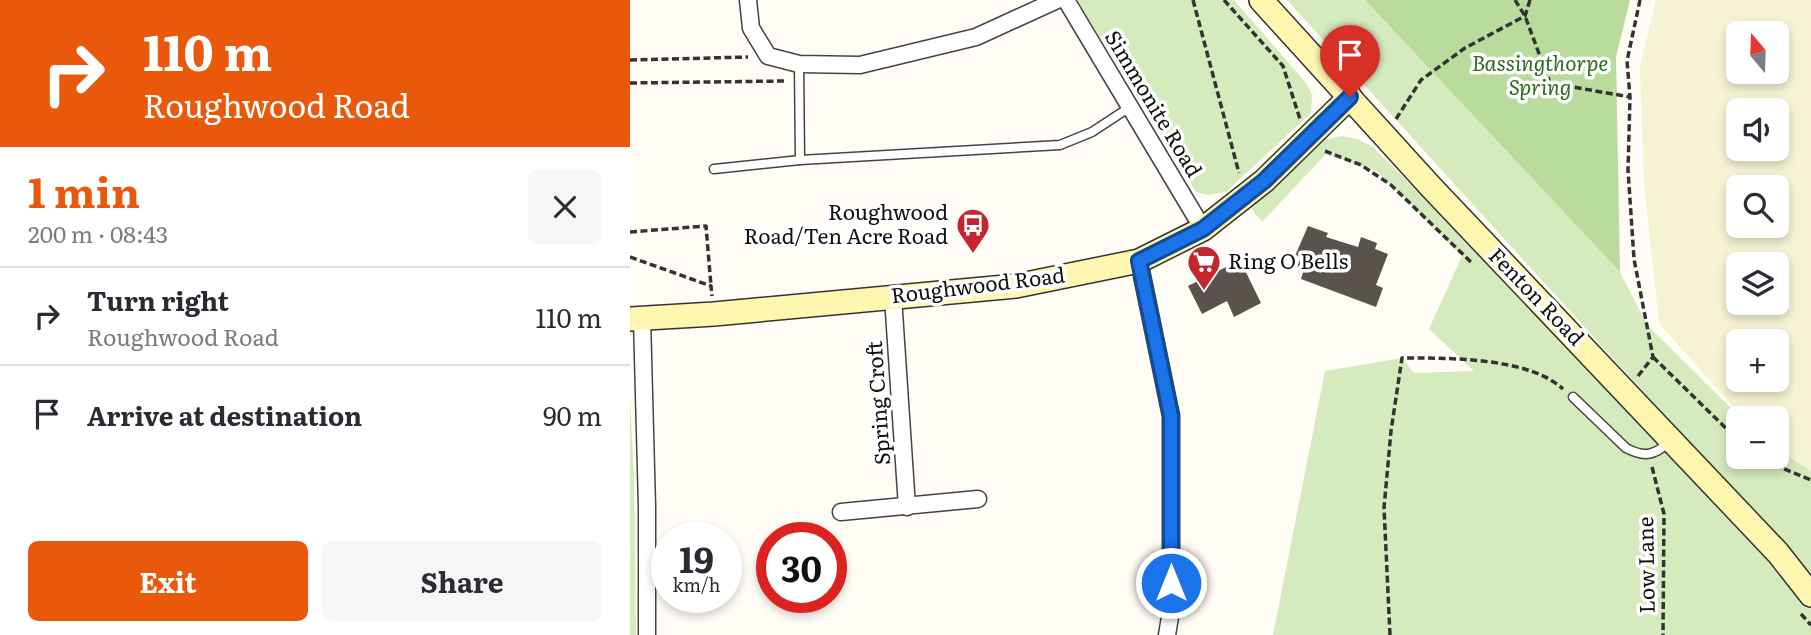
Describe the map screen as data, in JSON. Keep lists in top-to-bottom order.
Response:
{
  "streets": {
    "street": [
      "Simmonite Road",
      "Roughwood Road",
      "Fenton Road",
      "Spring Croft"
    ],
    "path": ["Low Lane"]
  },
  "crossings": [
    ["Simmonite Road", "Roughwood Road"],
    ["Roughwood Road", "Fenton Road"],
    ["Roughwood Road", "Spring Croft"]
  ],
  "parks": ["Bassingthorpe Spring"],
  "places": {
    "bus stop": ["Roughwood Road/Ten Acre Road"],
    "supermarket": ["Ring O Bells"]
  },
  "north": "top",
  "page": {
    "turn": ["110 m", "Roughwood Road"],
    "map_buttons": ["+", "−"],
    "heading": ["1 min", "200 m · 08:43"],
    "list": [
      {
        "name": "Turn right",
        "note": "Roughwood Road",
        "value": "110 m"
      },
      {
        "name": "Arrive at destination",
        "value": "90 m"
      }
    ],
    "speed": "19 km/h",
    "limit": "30",
    "buttons": ["Exit", "Share"]
  }
}
